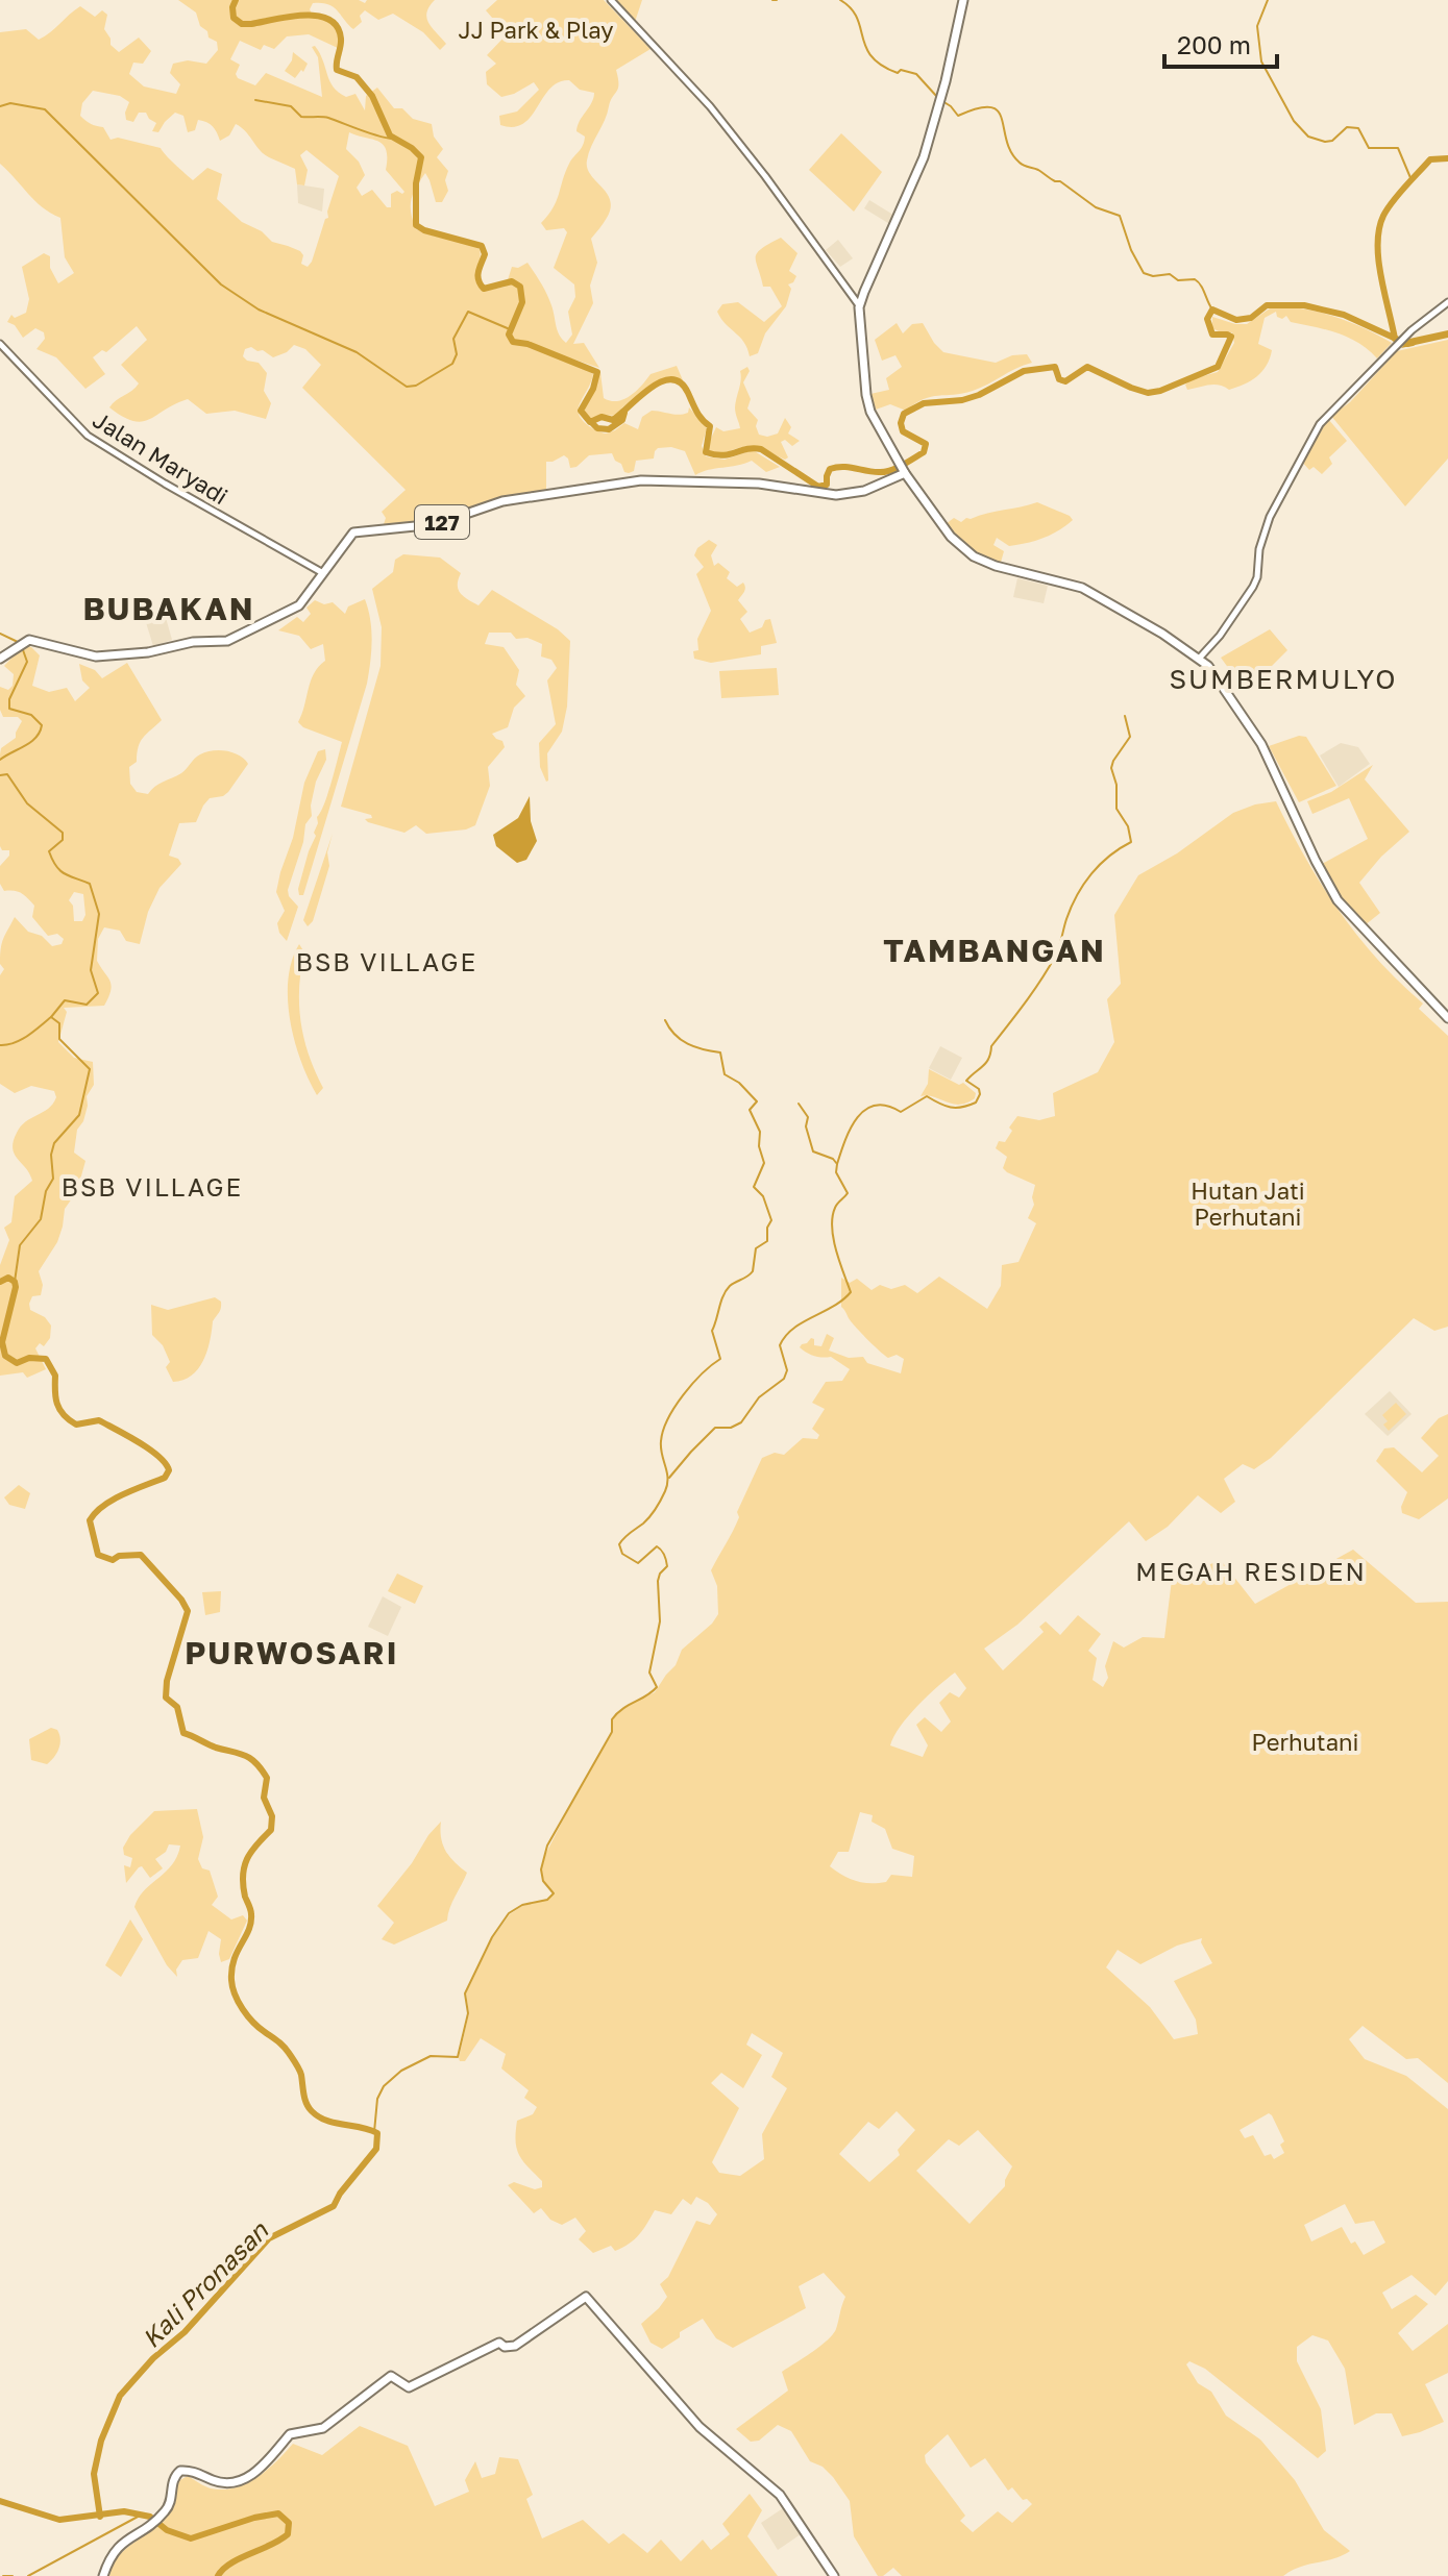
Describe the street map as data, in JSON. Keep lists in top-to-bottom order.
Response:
{
  "streets": {
    "main road": ["127"],
    "street": ["Jalan Maryadi"]
  },
  "crossings": [
    ["Jalan Maryadi", "127"]
  ],
  "districts": [
    "BUBAKAN",
    "SUMBERMULYO",
    "TAMBANGAN",
    "BSB VILLAGE",
    "BSB VILLAGE",
    "MEGAH RESIDEN",
    "PURWOSARI"
  ],
  "water": ["Kali Pronasan"],
  "parks": ["JJ Park & Play", "Hutan Jati Perhutani", "Perhutani"],
  "scale_bar": "200 m"
}
